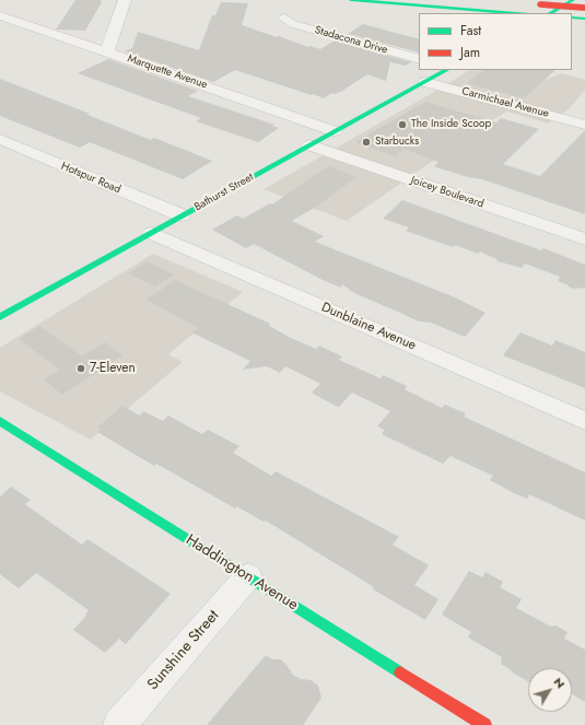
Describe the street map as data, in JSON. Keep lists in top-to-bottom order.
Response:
{
  "streets": {
    "main road": ["Bathurst Street", "Haddington Avenue"],
    "street": [
      "Stadacona Drive",
      "Marquette Avenue",
      "Carmichael Avenue",
      "Hotspur Road",
      "Joicey Boulevard",
      "Dunblaine Avenue",
      "Sunshine Street"
    ]
  },
  "crossings": [
    ["Marquette Avenue", "Bathurst Street"],
    ["Carmichael Avenue", "Bathurst Street"],
    ["Hotspur Road", "Bathurst Street"],
    ["Bathurst Street", "Joicey Boulevard"],
    ["Bathurst Street", "Dunblaine Avenue"],
    ["Haddington Avenue", "Sunshine Street"]
  ],
  "places": ["The Inside Scoop", "Starbucks", "7-Eleven"],
  "legend": ["Fast", "Jam"],
  "north": "top right"
}
